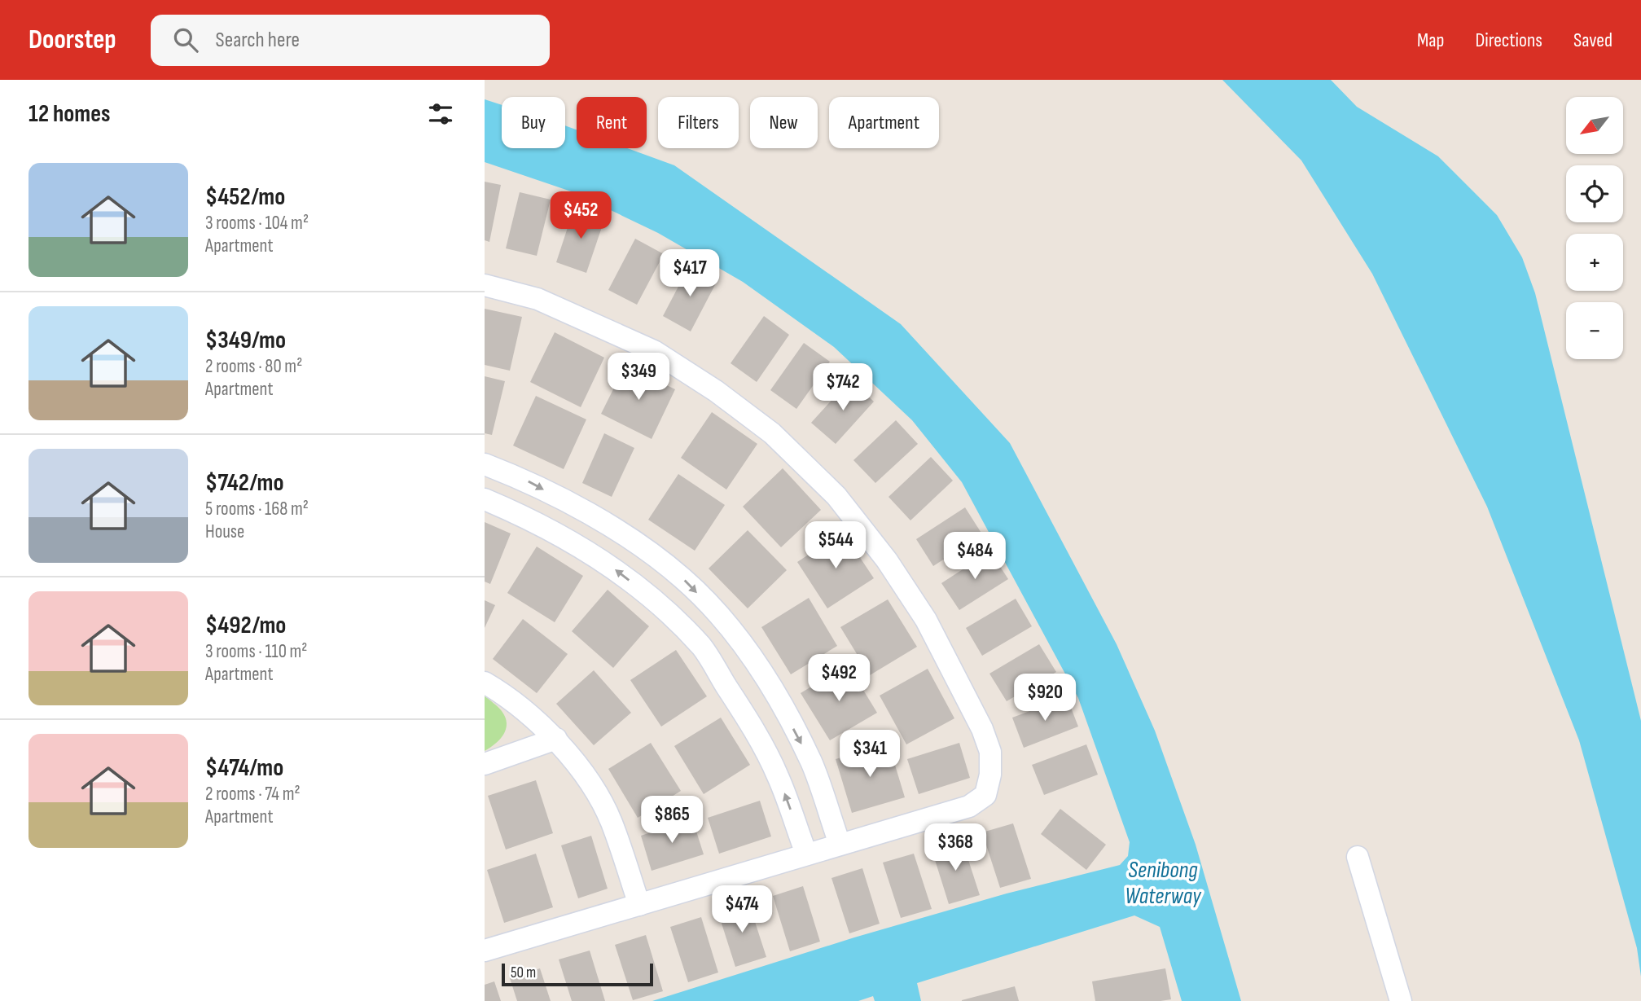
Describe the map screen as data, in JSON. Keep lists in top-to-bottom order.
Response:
{
  "water": ["Senibong Waterway"],
  "scale_bar": "50 m",
  "north": "bottom left",
  "page": {
    "header": "Doorstep",
    "search": "Search here",
    "nav": ["Map", "Directions", "Saved"],
    "heading": "12 homes",
    "map_buttons": ["+", "−"],
    "chip": [
      "Buy",
      "Rent",
      "Filters",
      "New",
      "Apartment"
    ],
    "list": [
      {
        "name": "$452/mo",
        "note": "3 rooms · 104 m² · Apartment"
      },
      {
        "name": "$349/mo",
        "note": "2 rooms · 80 m² · Apartment"
      },
      {
        "name": "$742/mo",
        "note": "5 rooms · 168 m² · House"
      },
      {
        "name": "$492/mo",
        "note": "3 rooms · 110 m² · Apartment"
      },
      {
        "name": "$474/mo",
        "note": "2 rooms · 74 m² · Apartment"
      }
    ],
    "price": [
      "$452",
      "$417",
      "$349",
      "$742",
      "$544",
      "$484",
      "$492",
      "$920",
      "$341",
      "$865",
      "$368",
      "$474"
    ],
    "scale": "50 m"
  }
}
